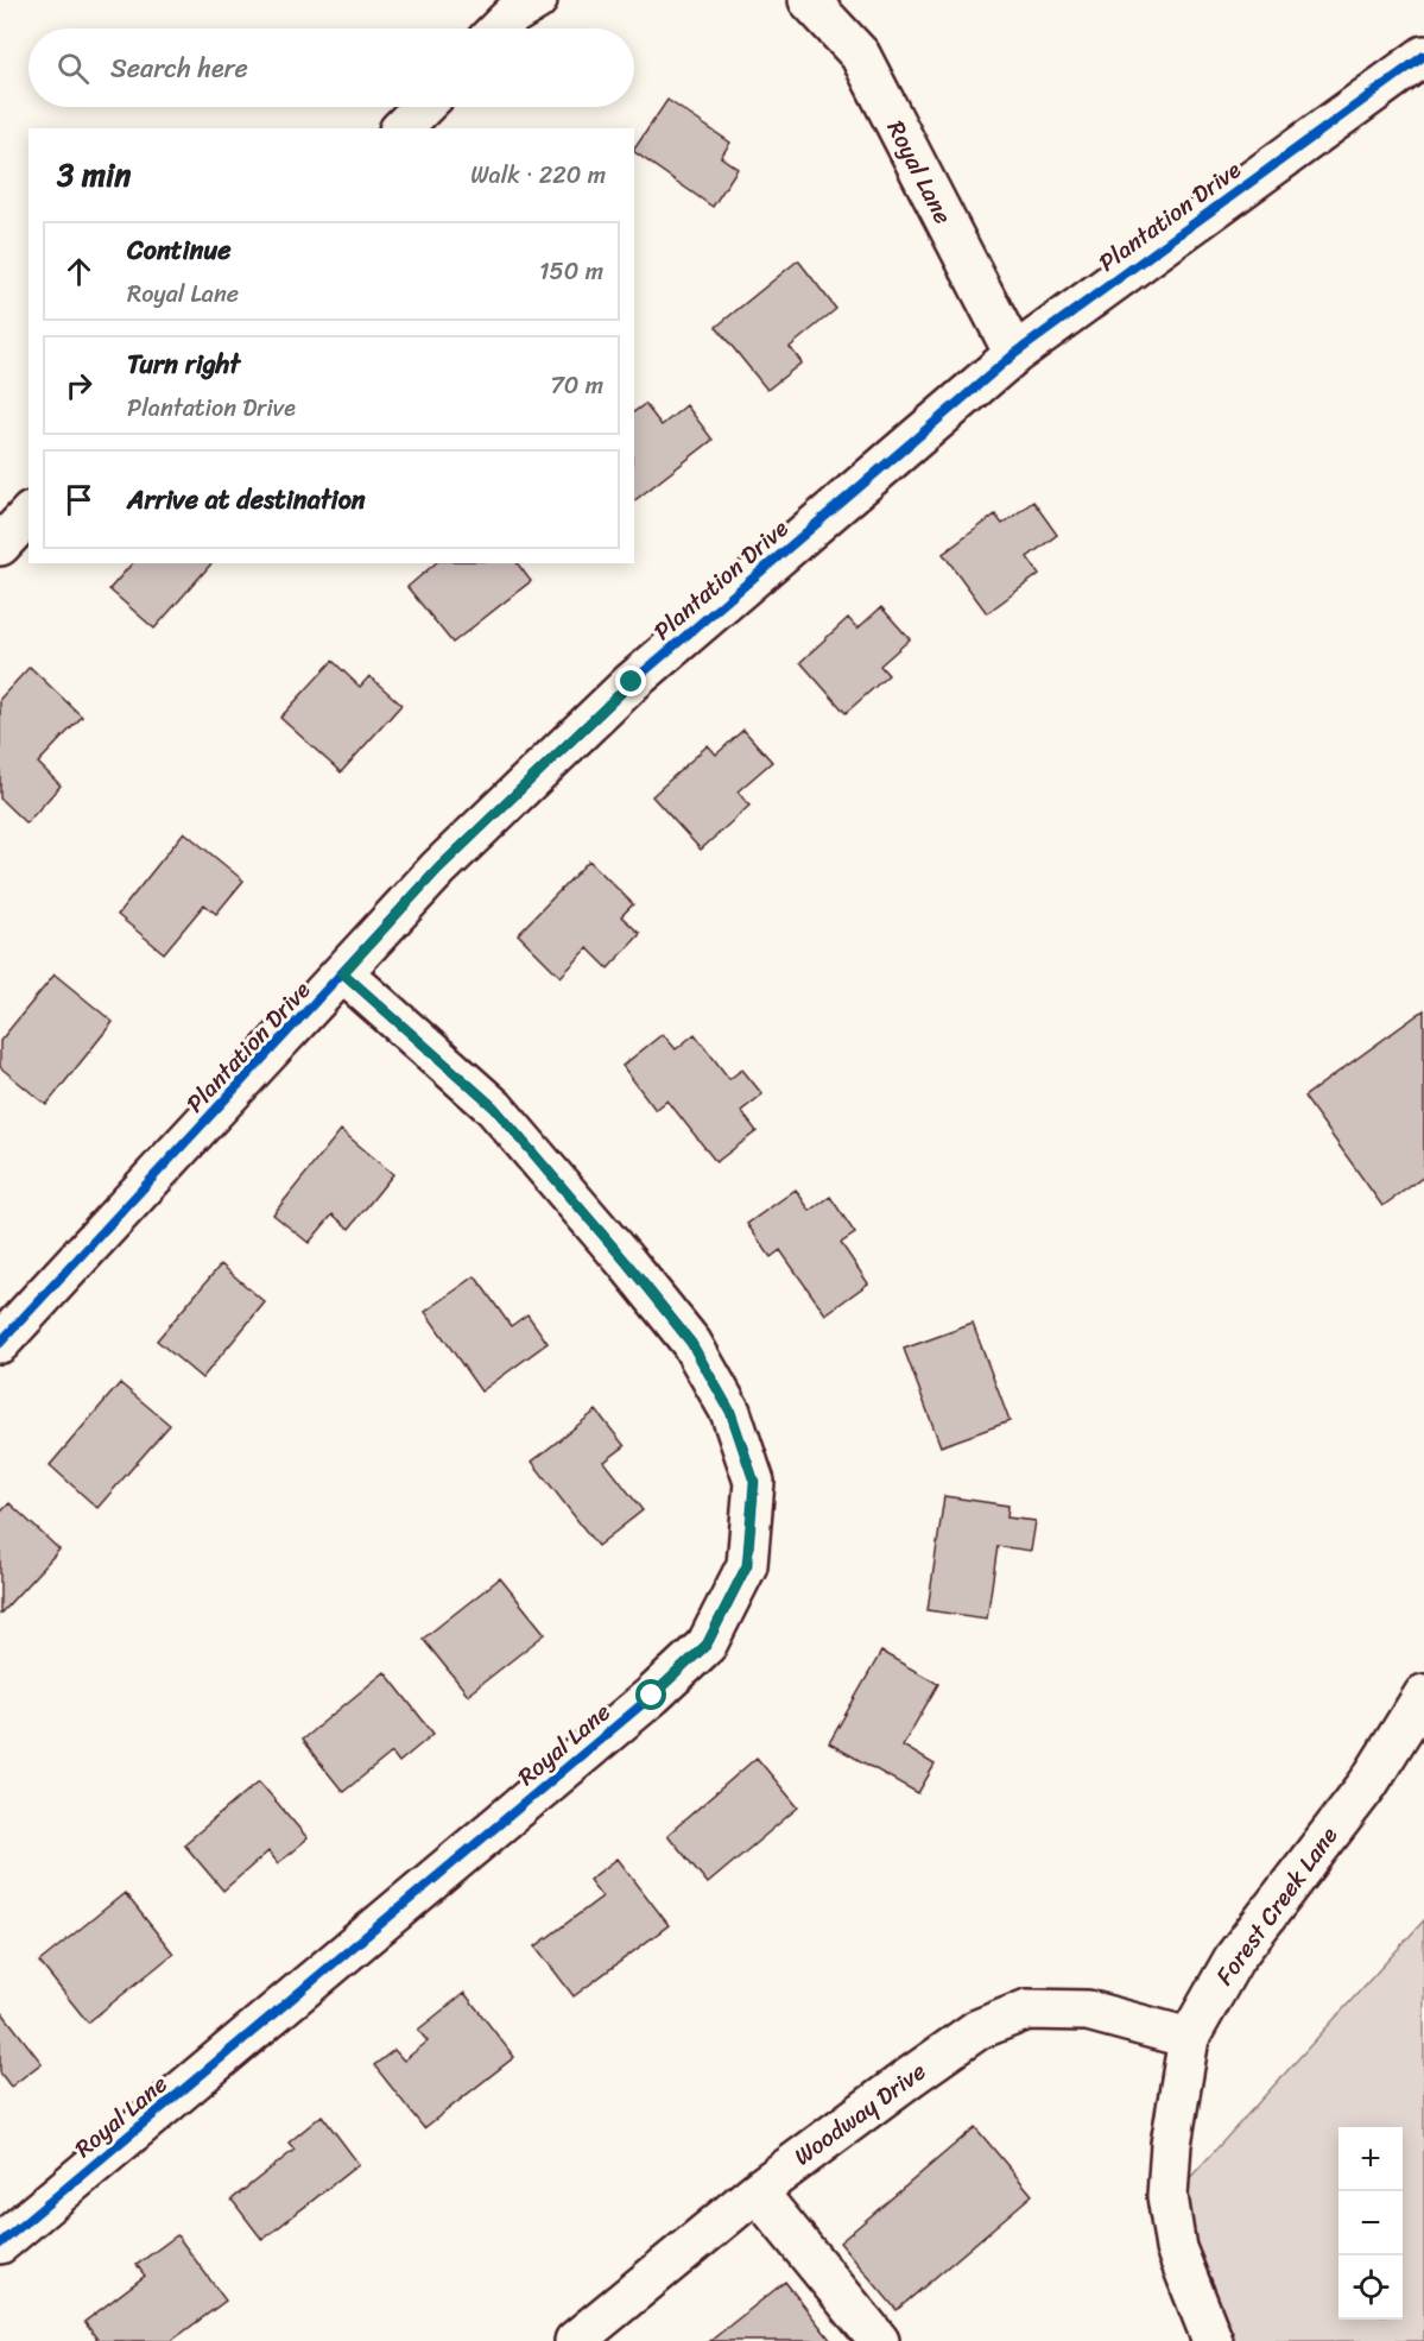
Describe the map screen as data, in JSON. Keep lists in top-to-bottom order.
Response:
{
  "streets": {
    "street": [
      "Royal Lane",
      "Plantation Drive",
      "Forest Creek Lane",
      "Woodway Drive"
    ]
  },
  "crossings": [
    ["Royal Lane", "Plantation Drive"],
    ["Forest Creek Lane", "Woodway Drive"]
  ],
  "page": {
    "search": "Search here",
    "heading": ["3 min", "Walk · 220 m"],
    "list": [
      ["Continue", "Royal Lane", "150 m"],
      ["Turn right", "Plantation Drive", "70 m"],
      "Arrive at destination"
    ],
    "map_buttons": ["+", "−"]
  }
}
